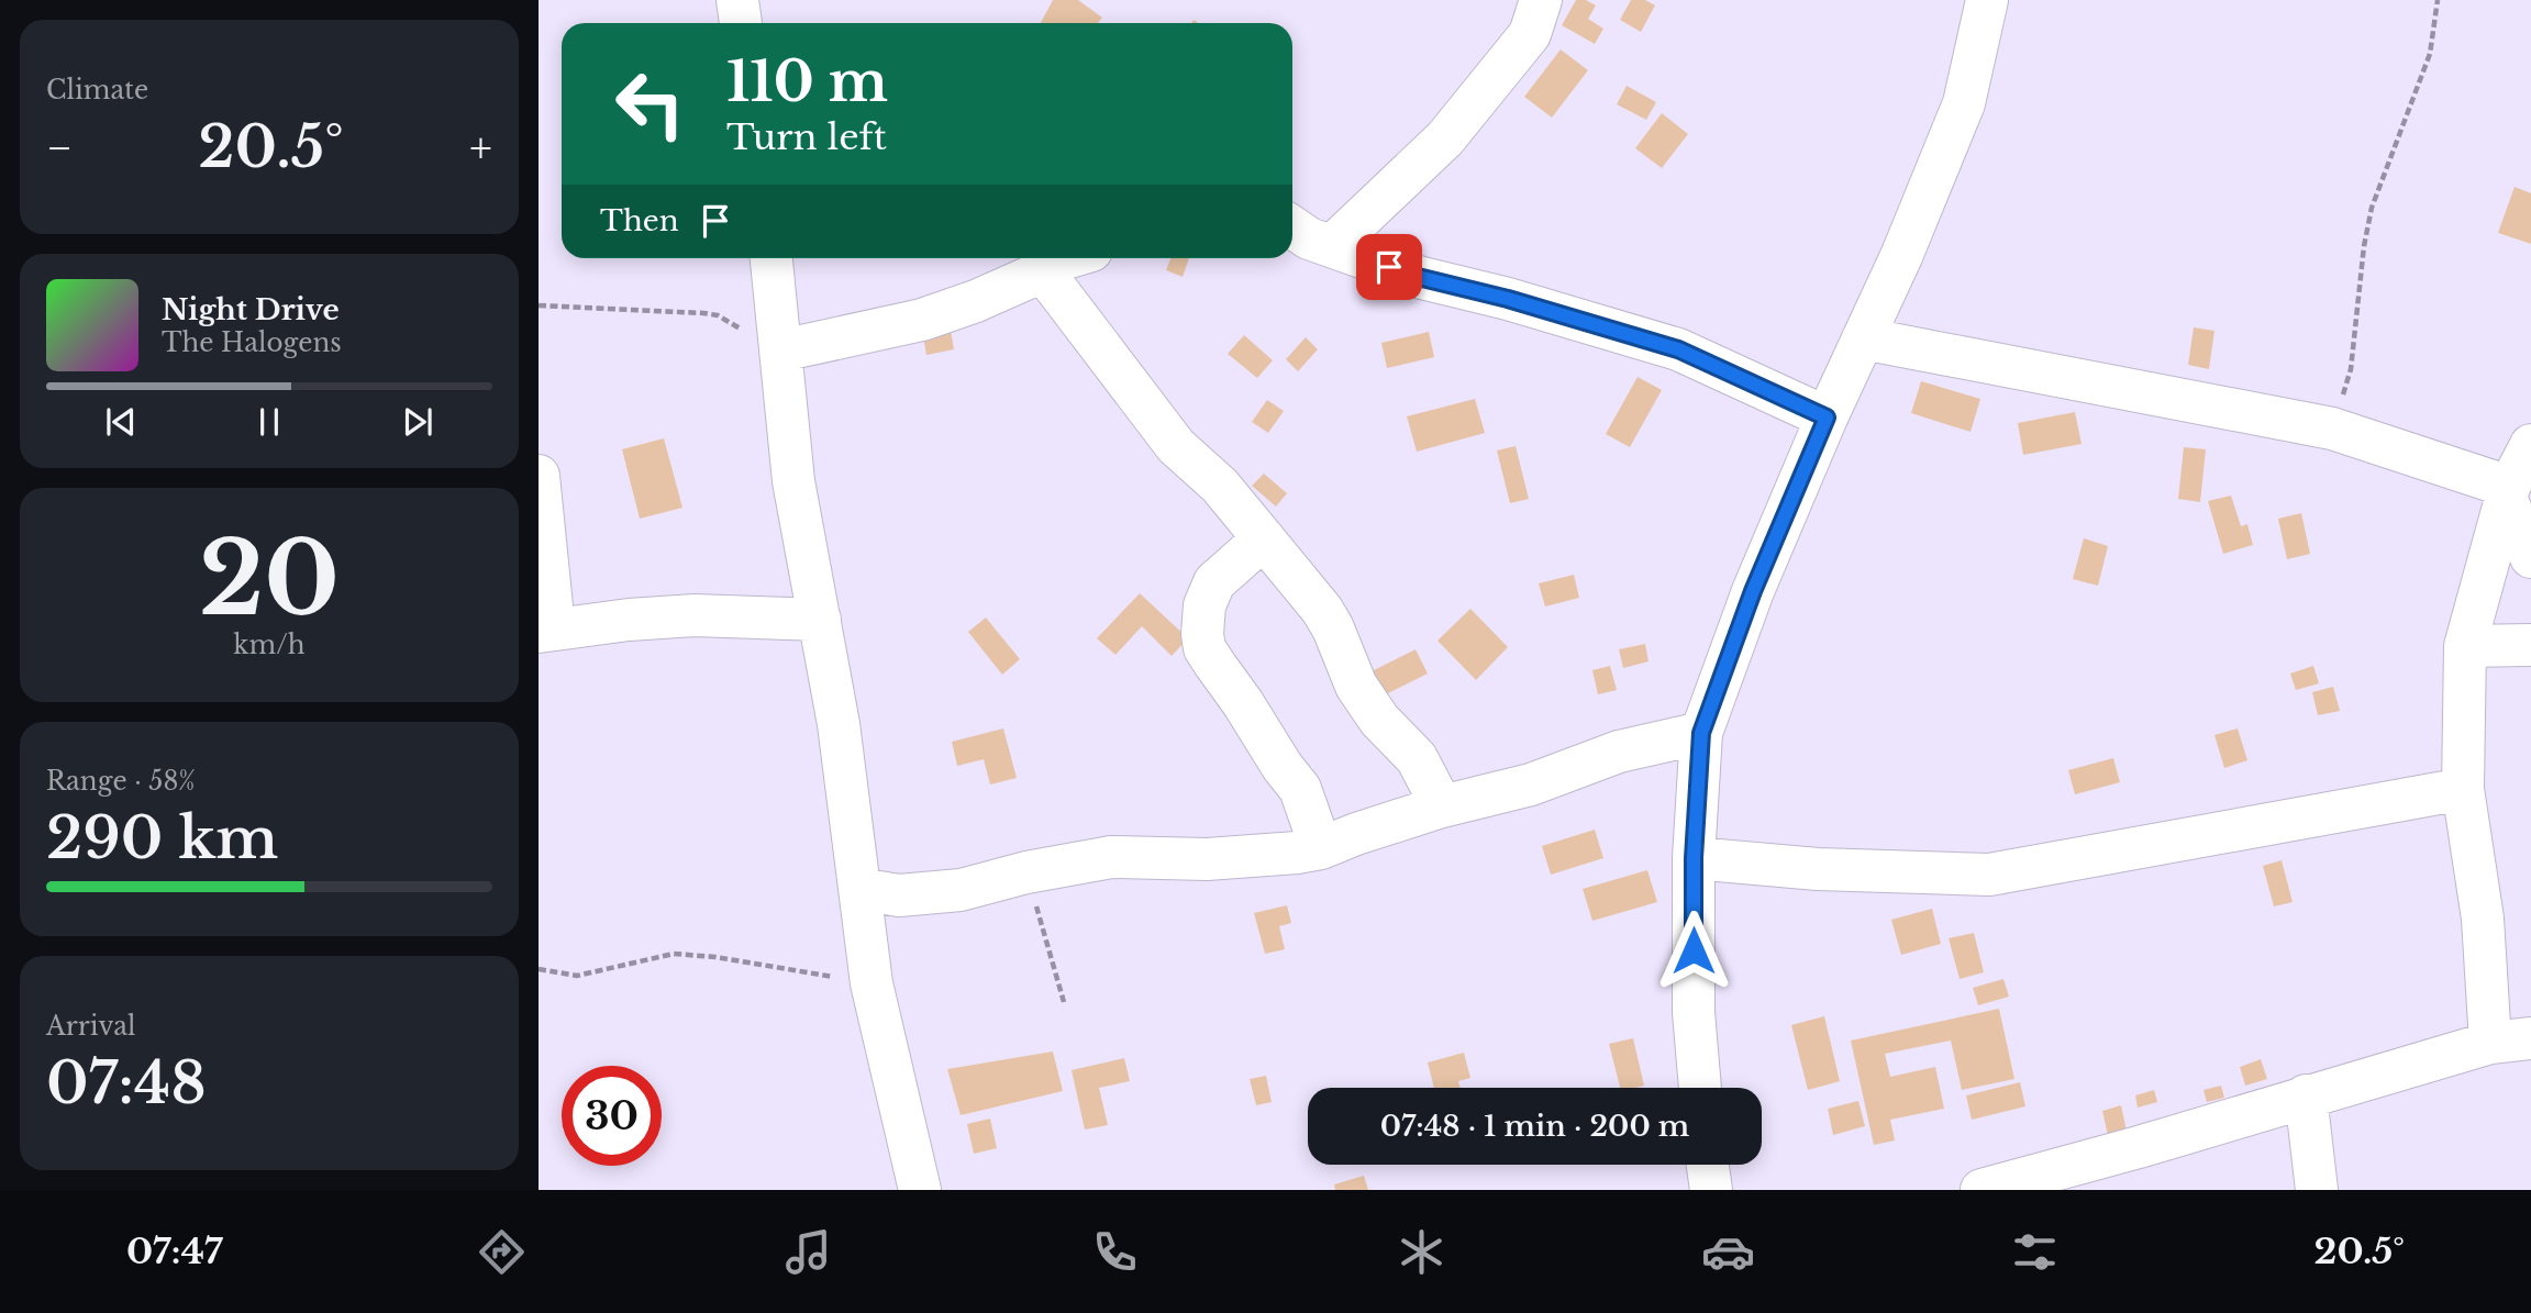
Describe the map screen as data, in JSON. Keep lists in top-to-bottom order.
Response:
{
  "page": {
    "tile": [
      "Climate",
      ["20", "km/h"],
      ["Range · 58%", "290 km"],
      ["Arrival", "07:48"]
    ],
    "turn": ["110 m", "Turn left"],
    "heat": ["−", "20.5°", "+"],
    "then": "Then",
    "song": ["Night Drive", "The Halogens"],
    "limit": "30",
    "trip": "07:48 · 1 min · 200 m",
    "tabs": ["07:47", "20.5°"]
  }
}
